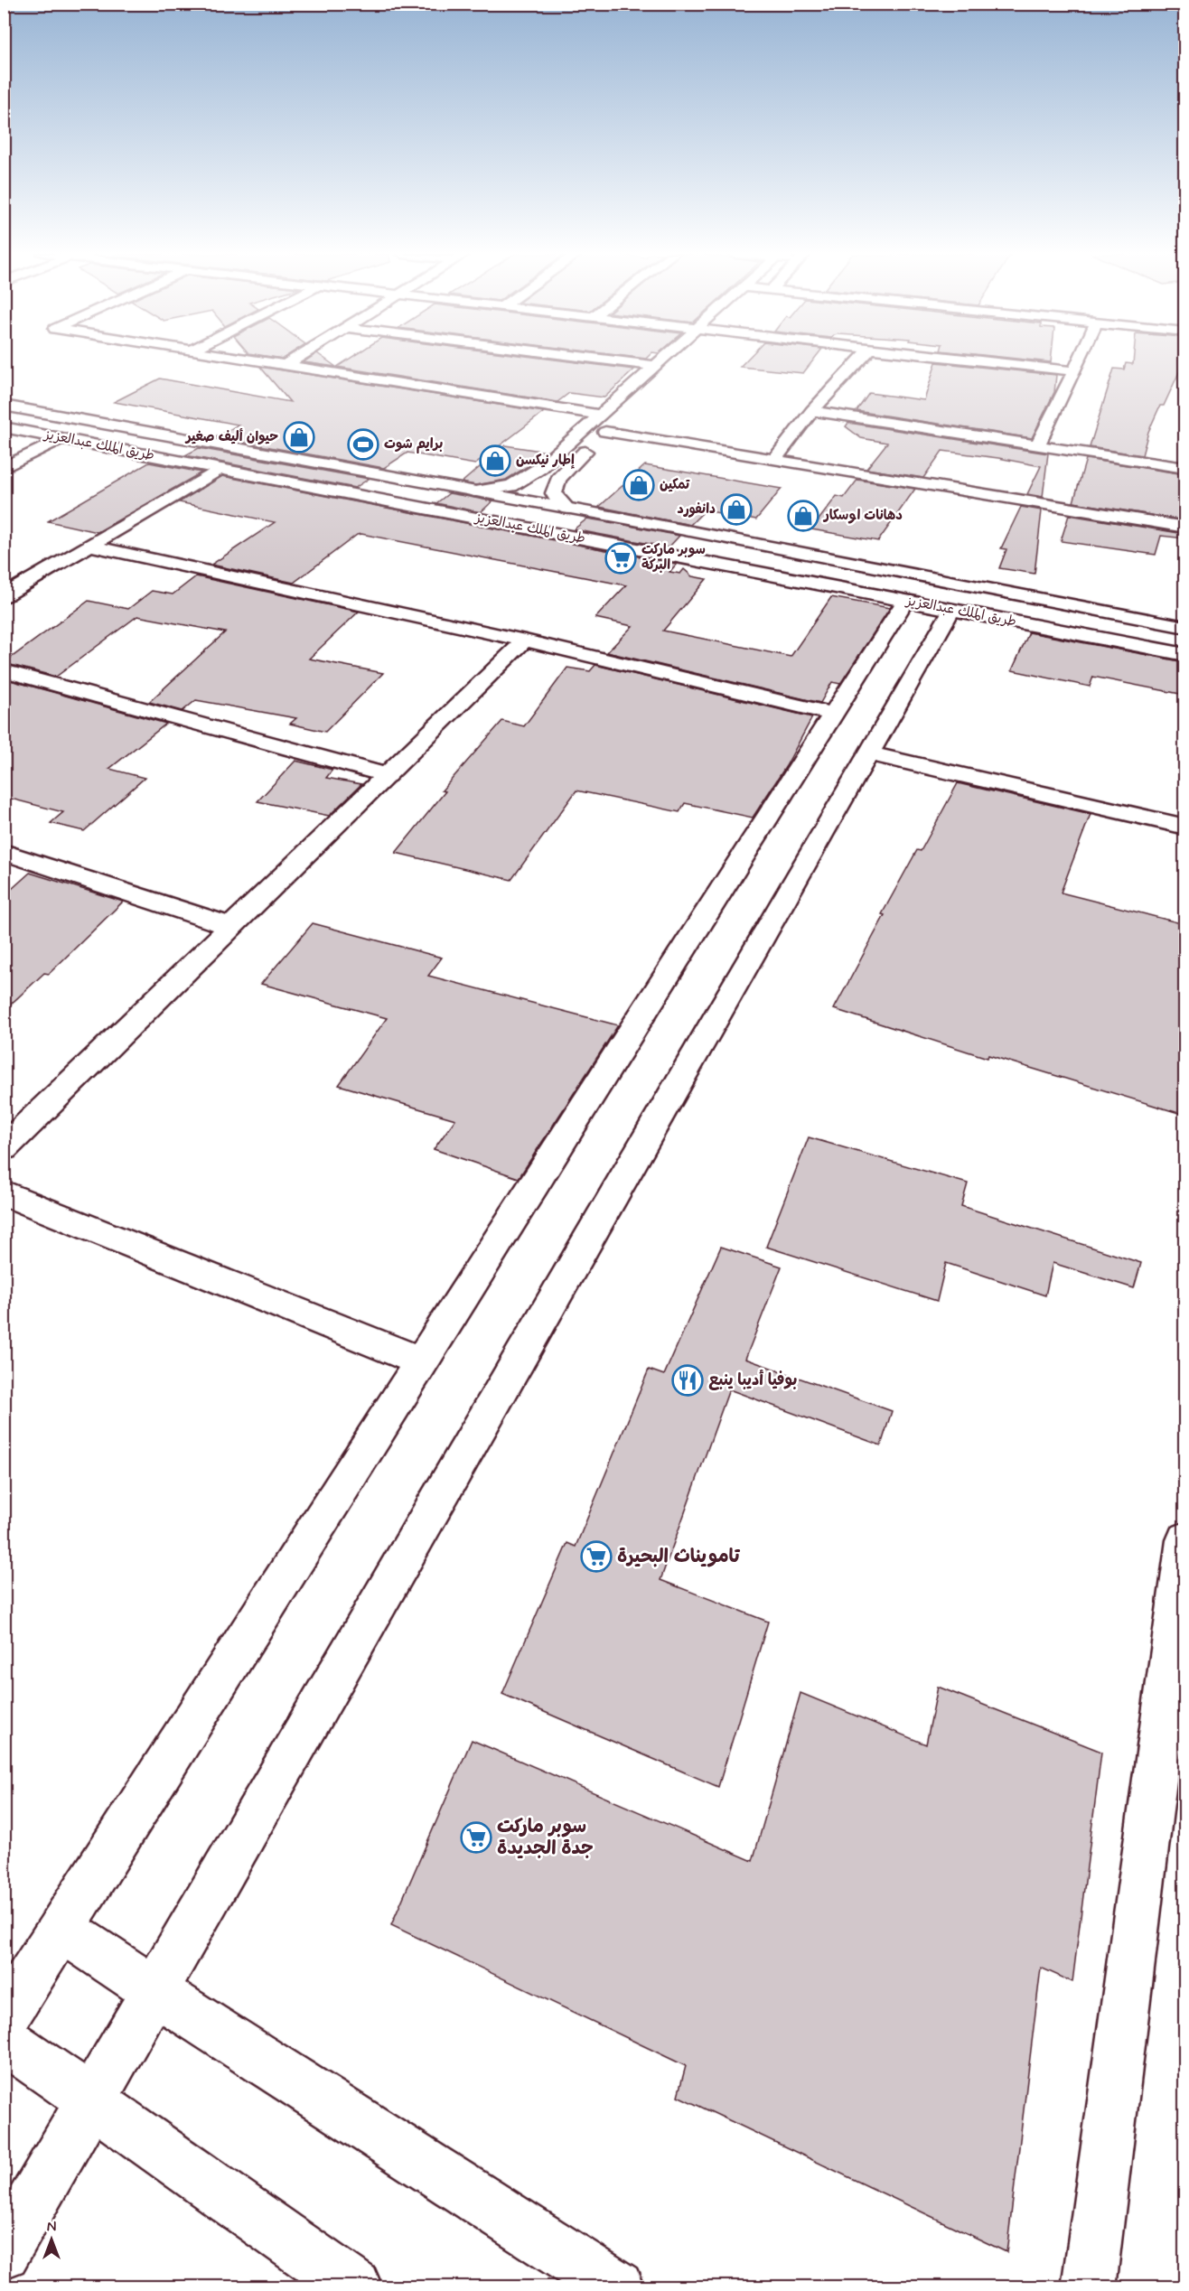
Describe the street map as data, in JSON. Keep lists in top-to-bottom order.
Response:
{
  "streets": {
    "main road": ["طريق الملك عبدالعزيز"]
  },
  "places": {
    "shop": [
      "حيوان أليف صغير",
      "إطار نيكسن",
      "تمكين",
      "دانفورد",
      "دهانات اوسكار"
    ],
    "sports": ["برايم شوت"],
    "supermarket": ["سوبر ماركت البركة", "تامويناث البحيرة", "سوبر ماركت جدة الجديدة"],
    "restaurant": ["بوفيا أديبا ينبع"]
  },
  "north": "top"
}
